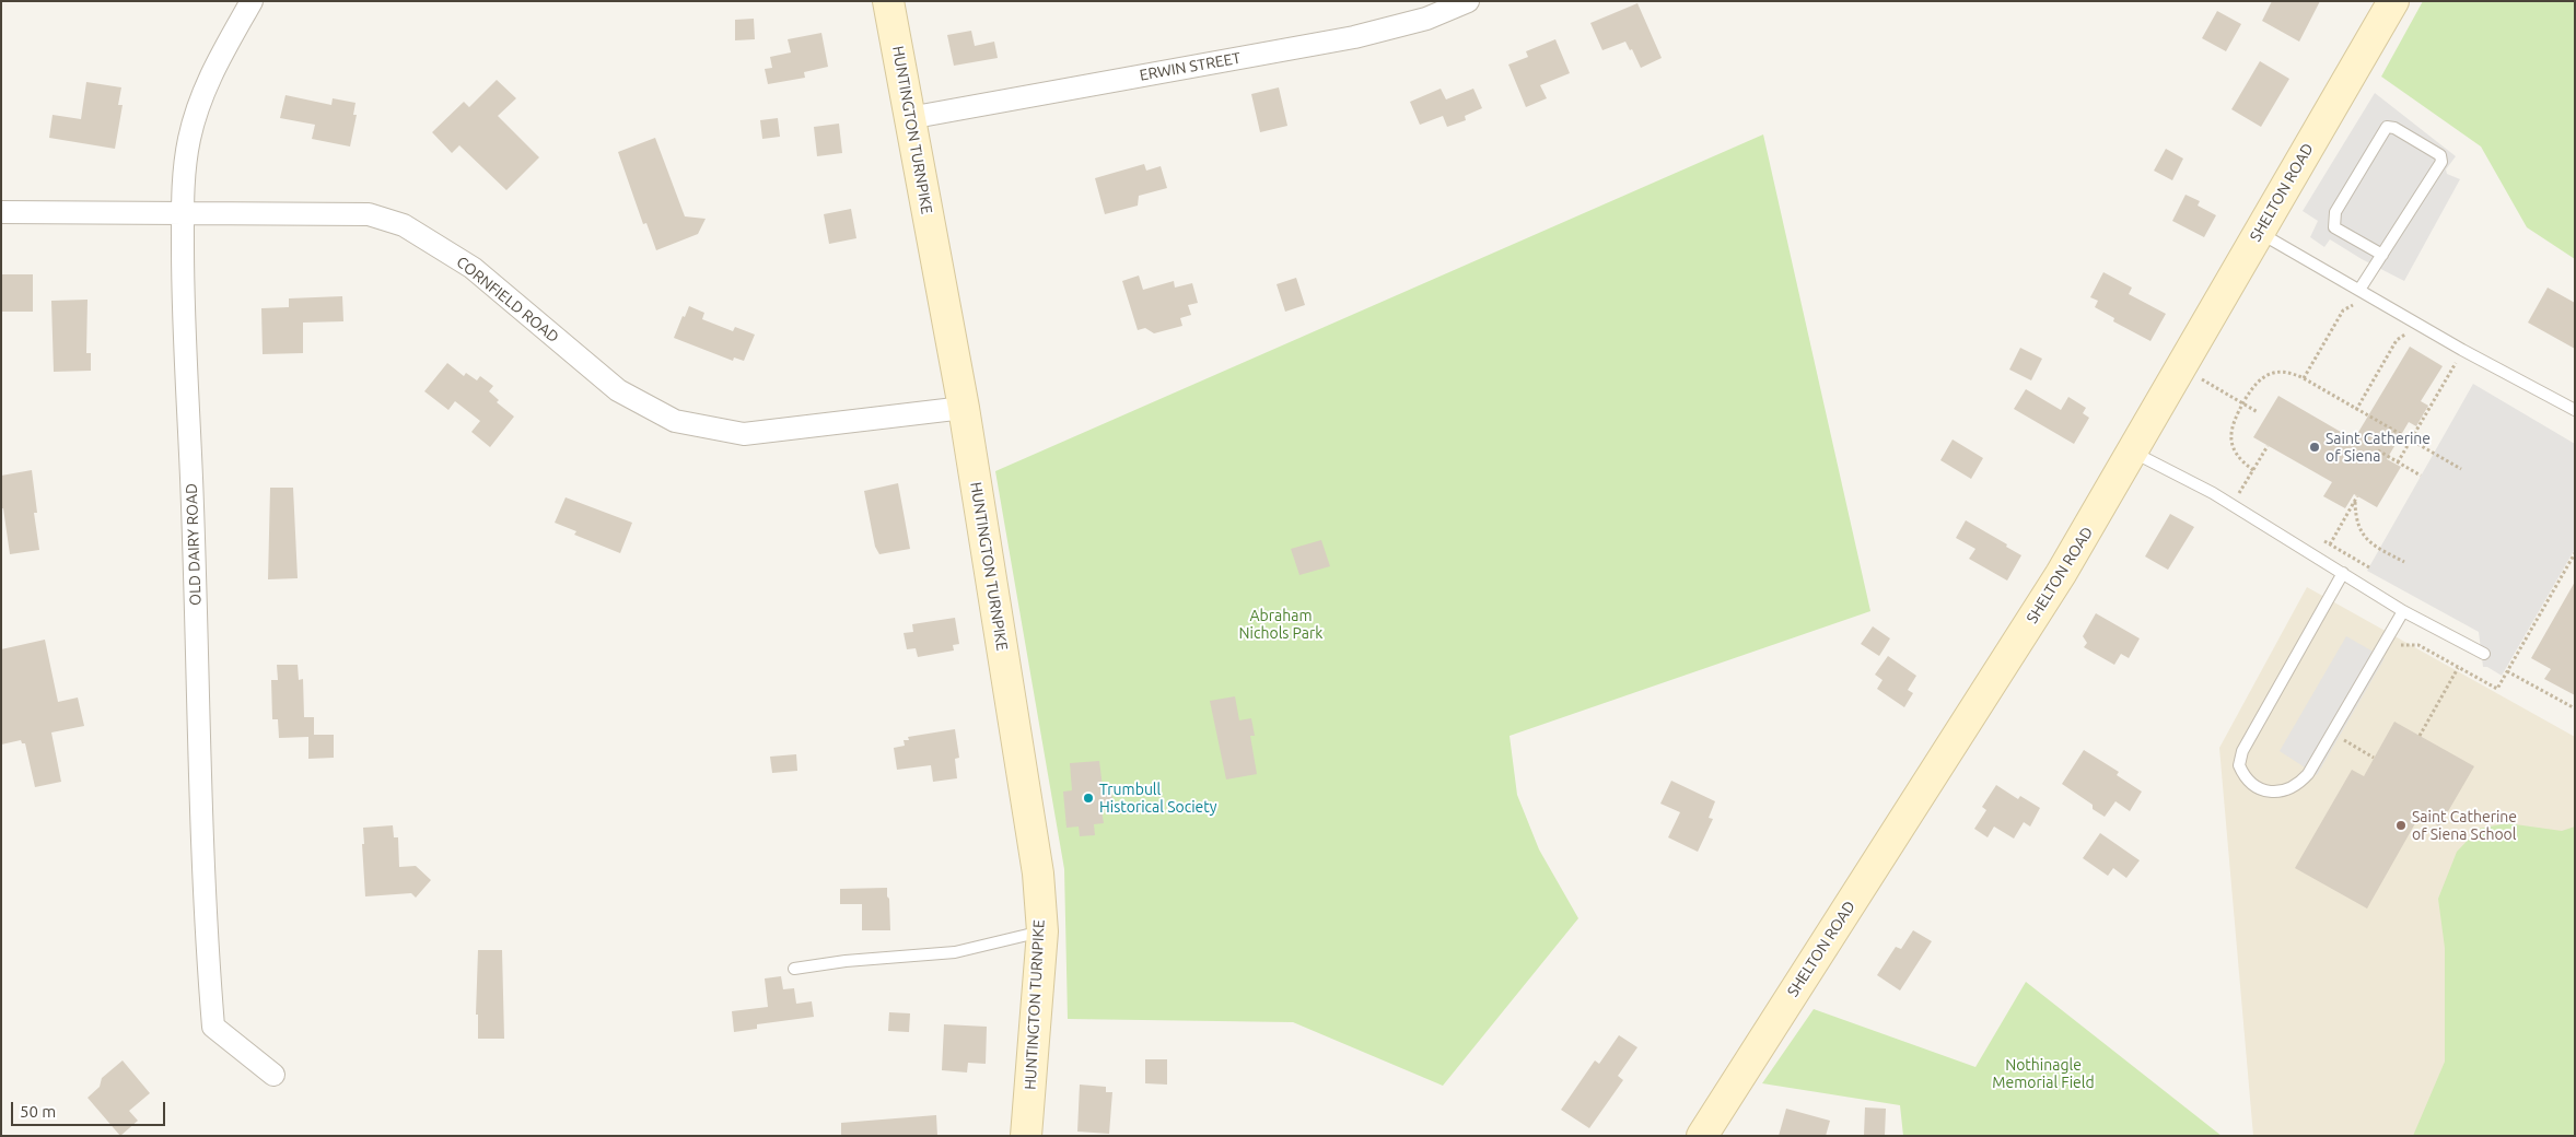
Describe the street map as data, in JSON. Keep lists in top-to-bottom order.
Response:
{
  "streets": {
    "main road": ["HUNTINGTON TURNPIKE", "SHELTON ROAD"],
    "street": ["ERWIN STREET", "CORNFIELD ROAD", "OLD DAIRY ROAD"]
  },
  "crossings": [
    ["ERWIN STREET", "HUNTINGTON TURNPIKE"],
    ["HUNTINGTON TURNPIKE", "CORNFIELD ROAD"],
    ["CORNFIELD ROAD", "OLD DAIRY ROAD"]
  ],
  "parks": ["Abraham Nichols Park", "Nothinagle Memorial Field"],
  "places": ["Saint Catherine of Siena", "Trumbull Historical Society", "Saint Catherine of Siena School"],
  "scale_bar": "50 m"
}
